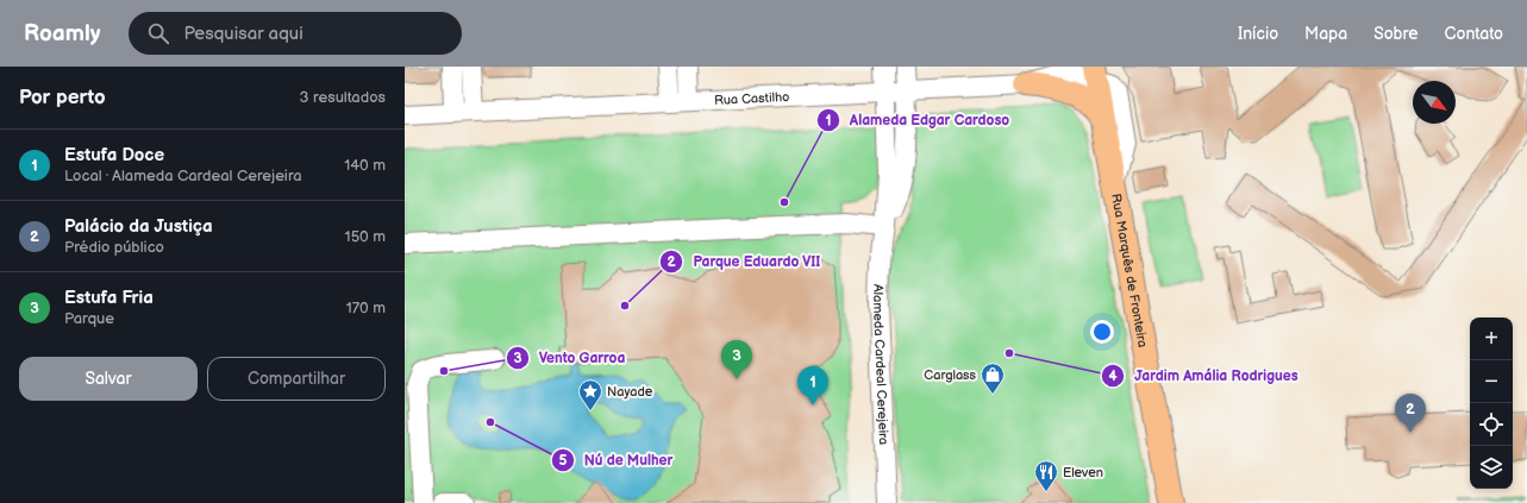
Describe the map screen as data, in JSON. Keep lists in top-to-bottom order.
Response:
{
  "streets": {
    "main road": ["Rua Marquês de Fronteira"],
    "street": ["Rua Castilho", "Alameda Cardeal Cerejeira"]
  },
  "crossings": [
    ["Rua Castilho", "Rua Marquês de Fronteira"]
  ],
  "places": {
    "other": [
      "Alameda Edgar Cardoso",
      "Parque Eduardo VII",
      "Jardim Amália Rodrigues",
      "Vento Garroa",
      "Nú de Mulher"
    ],
    "shop": ["Carglass"],
    "place": ["Nayade"],
    "restaurant": ["Eleven"]
  },
  "north": "bottom right",
  "page": {
    "header": "Roamly",
    "search": "Pesquisar aqui",
    "nav": [
      "Início",
      "Mapa",
      "Sobre",
      "Contato"
    ],
    "heading": ["Por perto", "3 resultados"],
    "list": [
      {
        "mark": "1",
        "name": "Estufa Doce",
        "note": "Local · Alameda Cardeal Cerejeira",
        "value": "140 m"
      },
      {
        "mark": "2",
        "name": "Palácio da Justiça",
        "note": "Prédio público",
        "value": "150 m"
      },
      {
        "mark": "3",
        "name": "Estufa Fria",
        "note": "Parque",
        "value": "170 m"
      }
    ],
    "map_buttons": ["+", "−"],
    "pins": ["3", "1", "2"],
    "buttons": ["Salvar", "Compartilhar"]
  }
}
